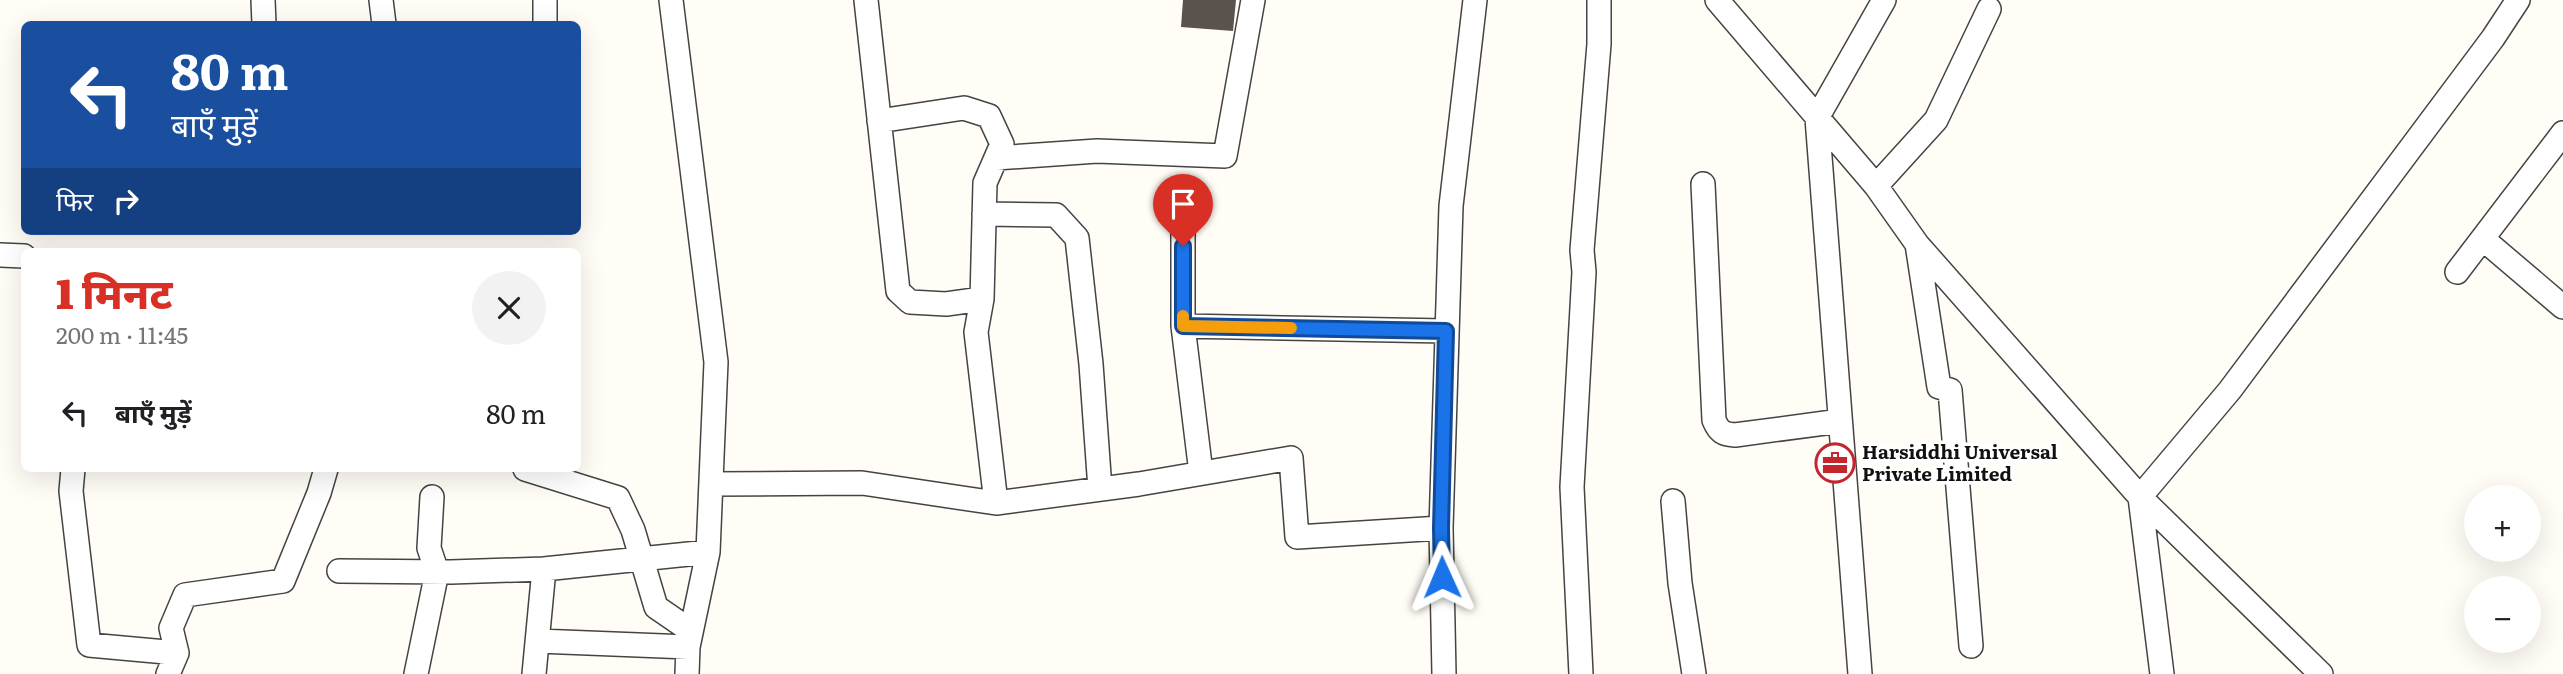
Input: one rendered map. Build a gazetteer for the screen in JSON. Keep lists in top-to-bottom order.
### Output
{
  "places": {
    "office": ["Harsiddhi Universal Private Limited"]
  },
  "page": {
    "turn": ["80 m", "बाएँ मुड़ें"],
    "then": "फिर",
    "heading": ["1 मिनट", "200 m · 11:45"],
    "list": [
      {
        "name": "बाएँ मुड़ें",
        "value": "80 m"
      }
    ],
    "map_buttons": ["+", "−"]
  }
}
